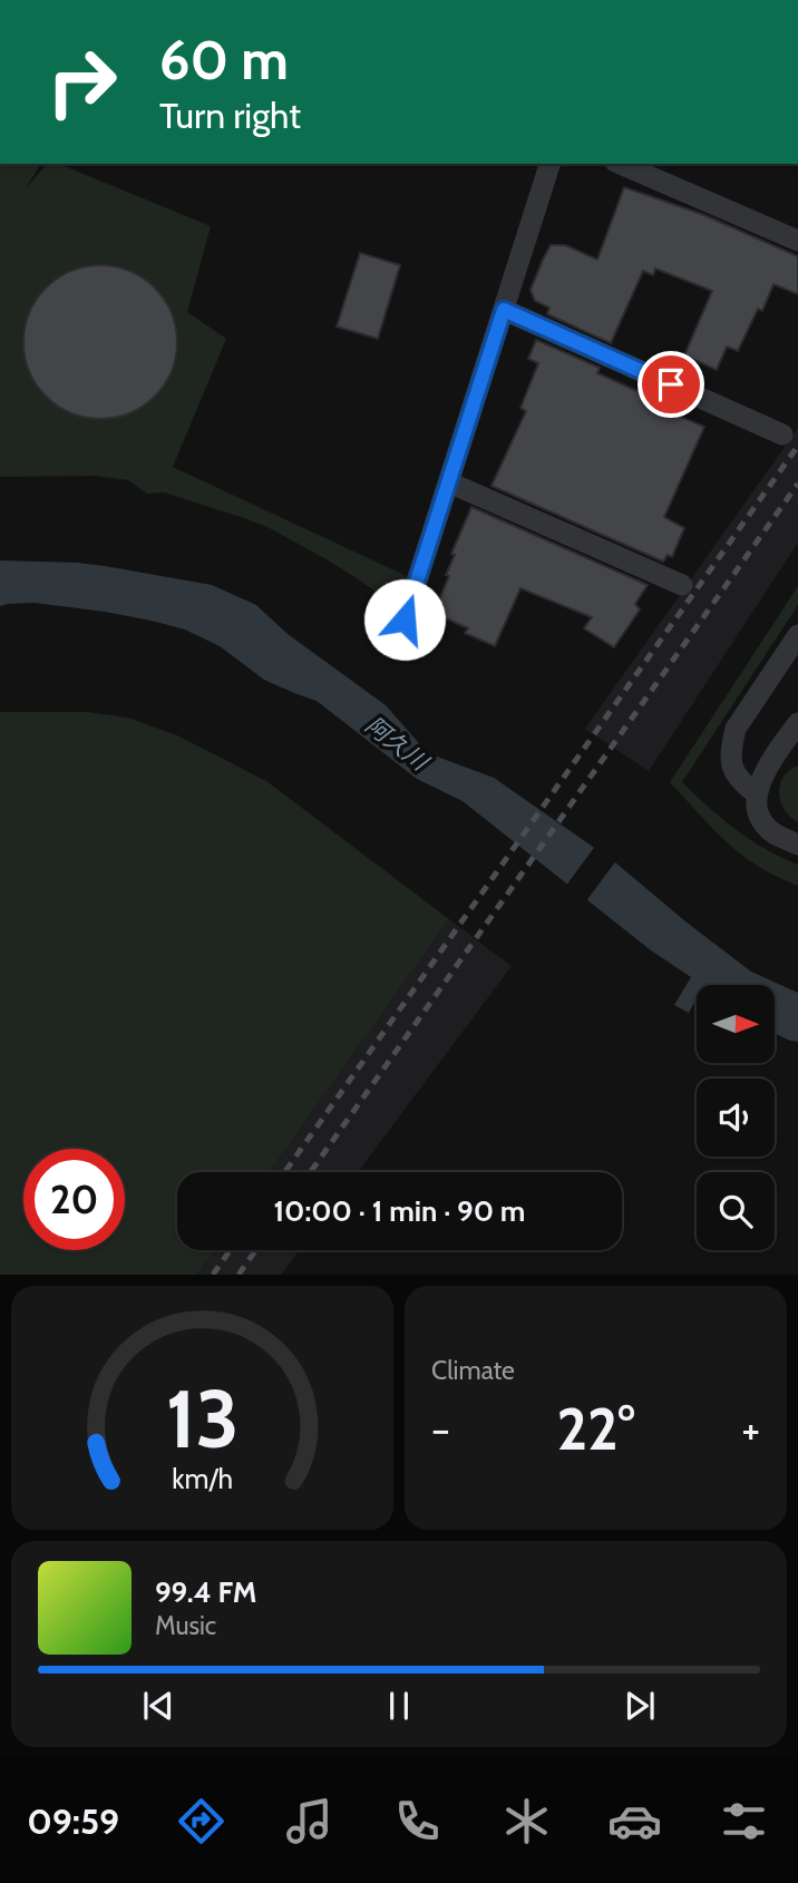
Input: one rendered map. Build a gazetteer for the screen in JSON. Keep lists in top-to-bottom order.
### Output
{
  "water": ["阿久川"],
  "north": "right",
  "page": {
    "turn": ["60 m", "Turn right"],
    "limit": "20",
    "trip": "10:00 · 1 min · 90 m",
    "tile": "Climate",
    "heat": ["−", "22°", "+"],
    "song": ["99.4 FM", "Music"],
    "tabs": "09:59",
    "gauge": ["13", "km/h"]
  }
}
